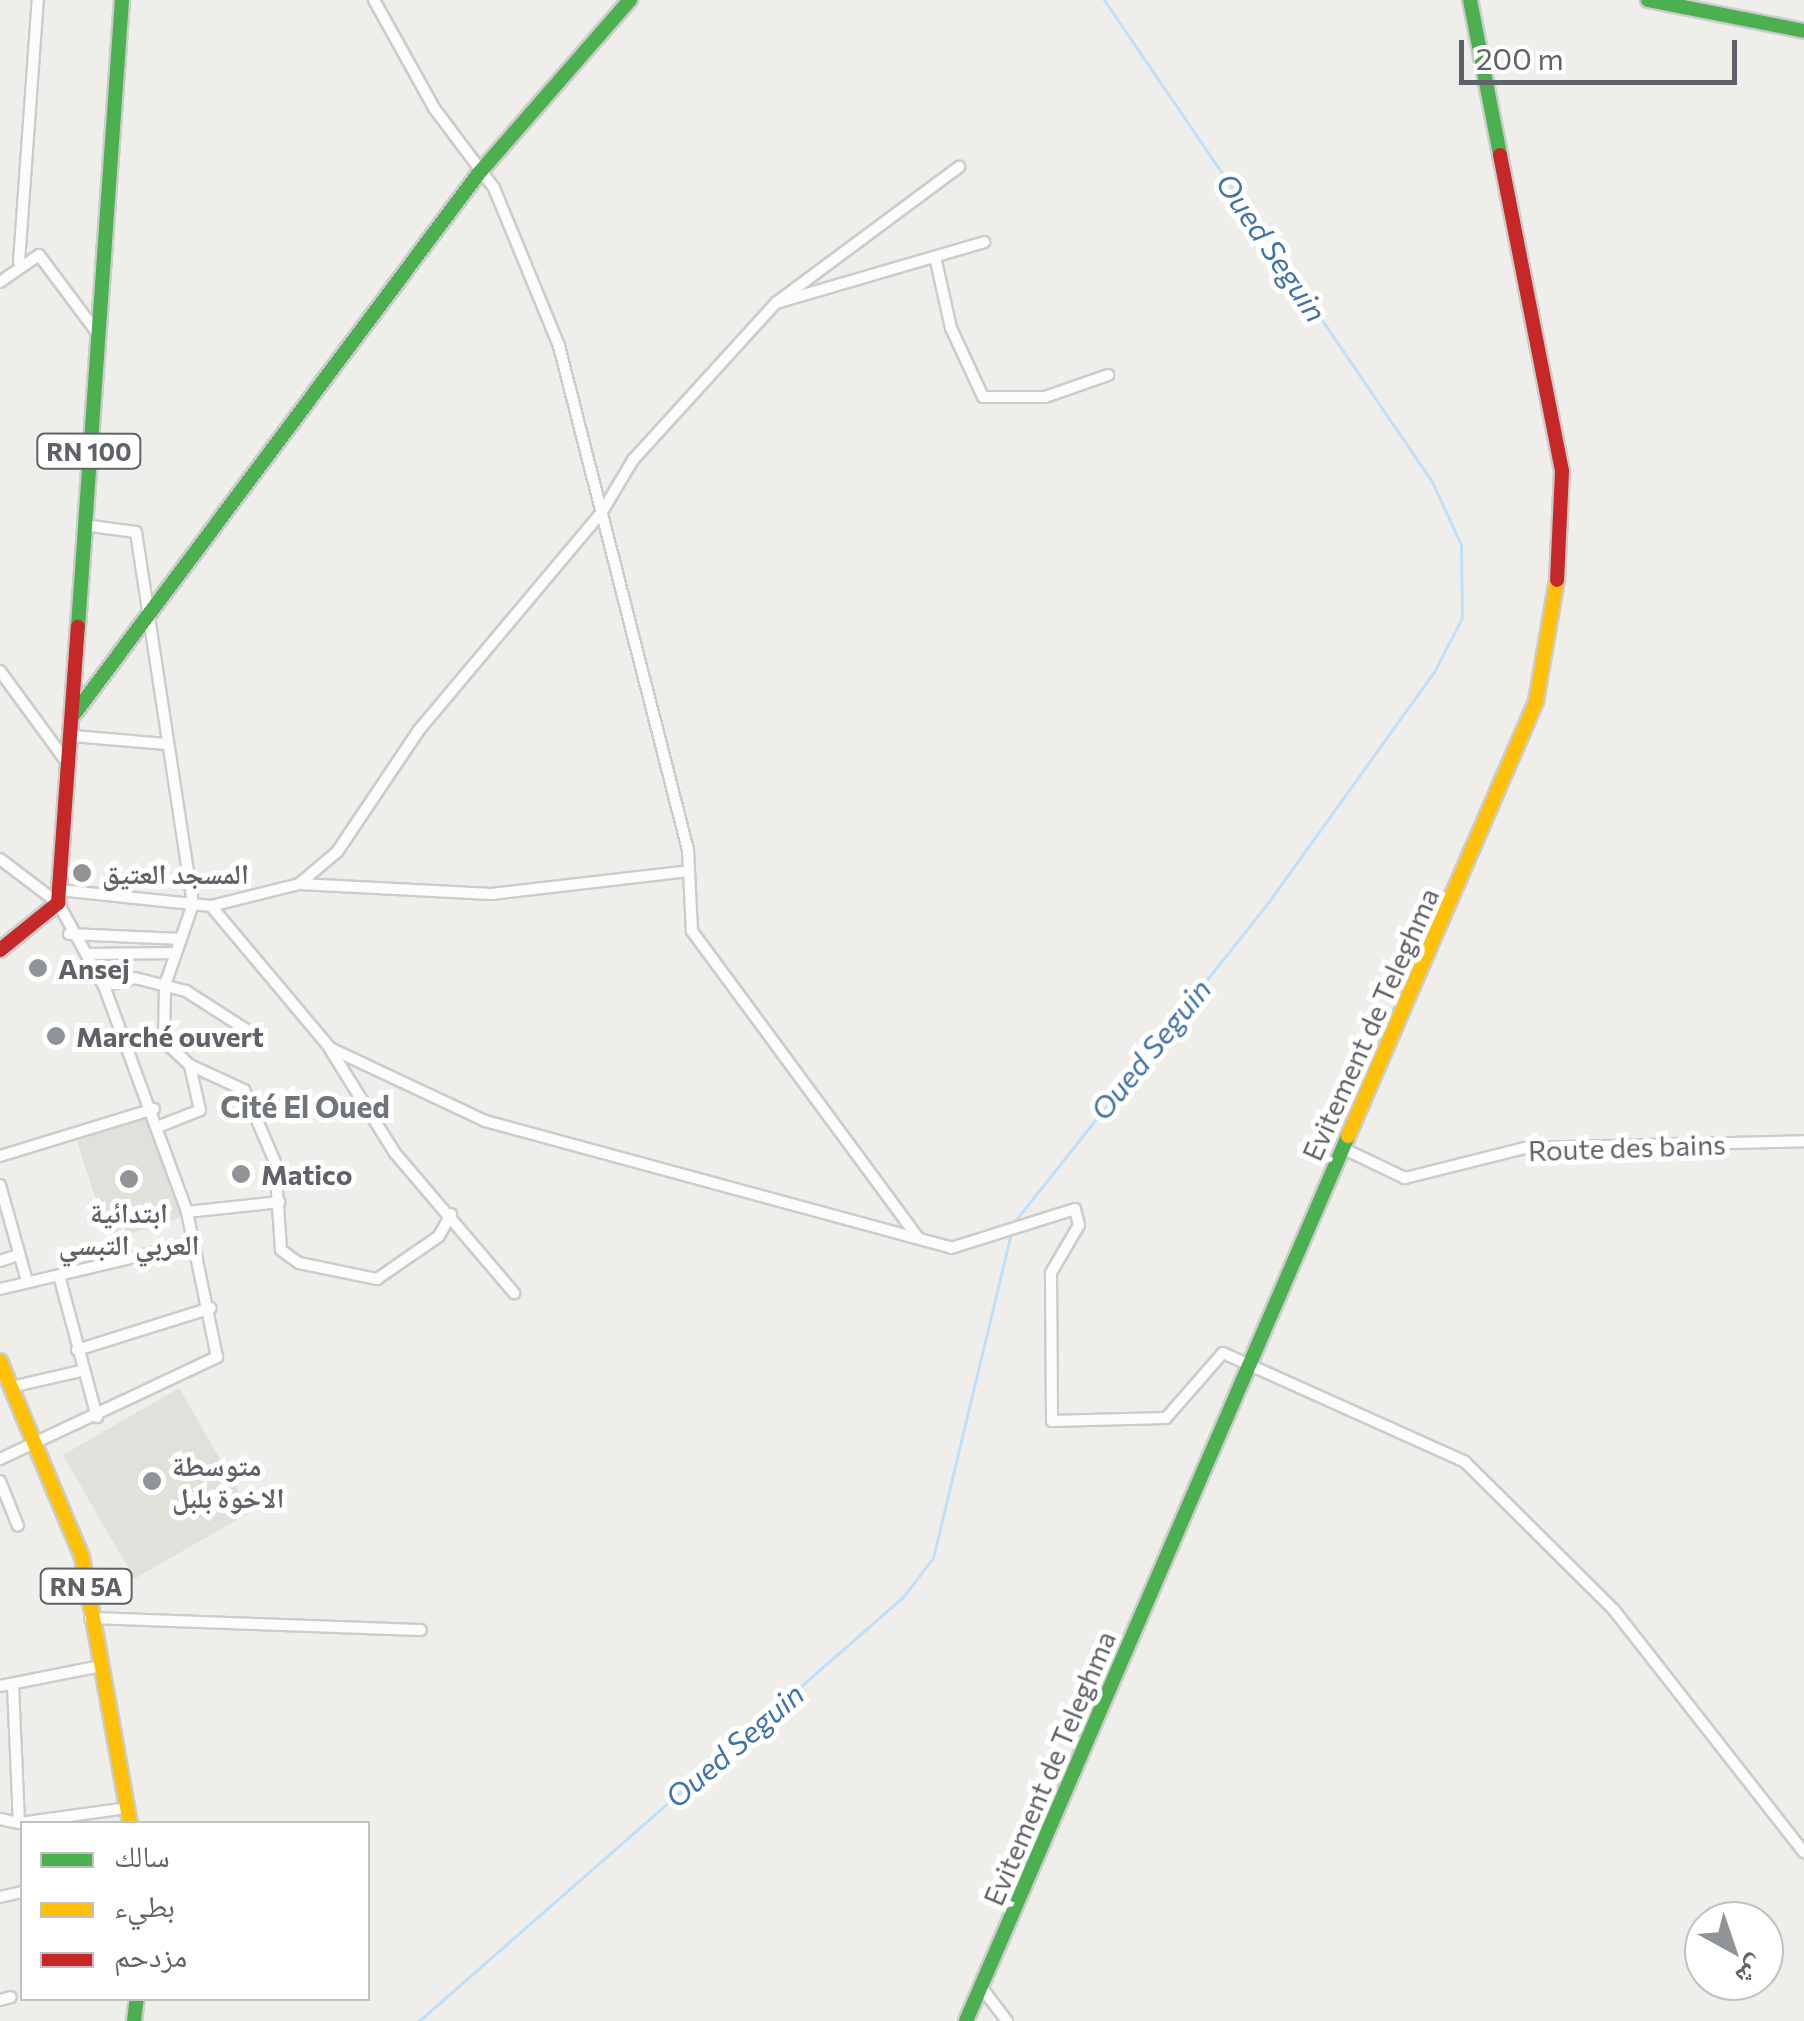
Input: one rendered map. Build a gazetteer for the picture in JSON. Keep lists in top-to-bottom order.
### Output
{
  "streets": {
    "main road": ["RN 100", "Evitement de Teleghma", "RN 5A"],
    "street": ["Route des bains"]
  },
  "crossings": [
    ["Evitement de Teleghma", "Route des bains"]
  ],
  "districts": ["Cité El Oued"],
  "water": ["Oued Seguin"],
  "places": [
    "المسجد العتيق",
    "Ansej",
    "Marché ouvert",
    "Matico",
    "ابتدائية العربي التبسي",
    "متوسطة الاخوة بلبل"
  ],
  "legend": ["سالك", "بطيء", "مزدحم"],
  "scale_bar": "200 m",
  "north": "bottom right"
}
